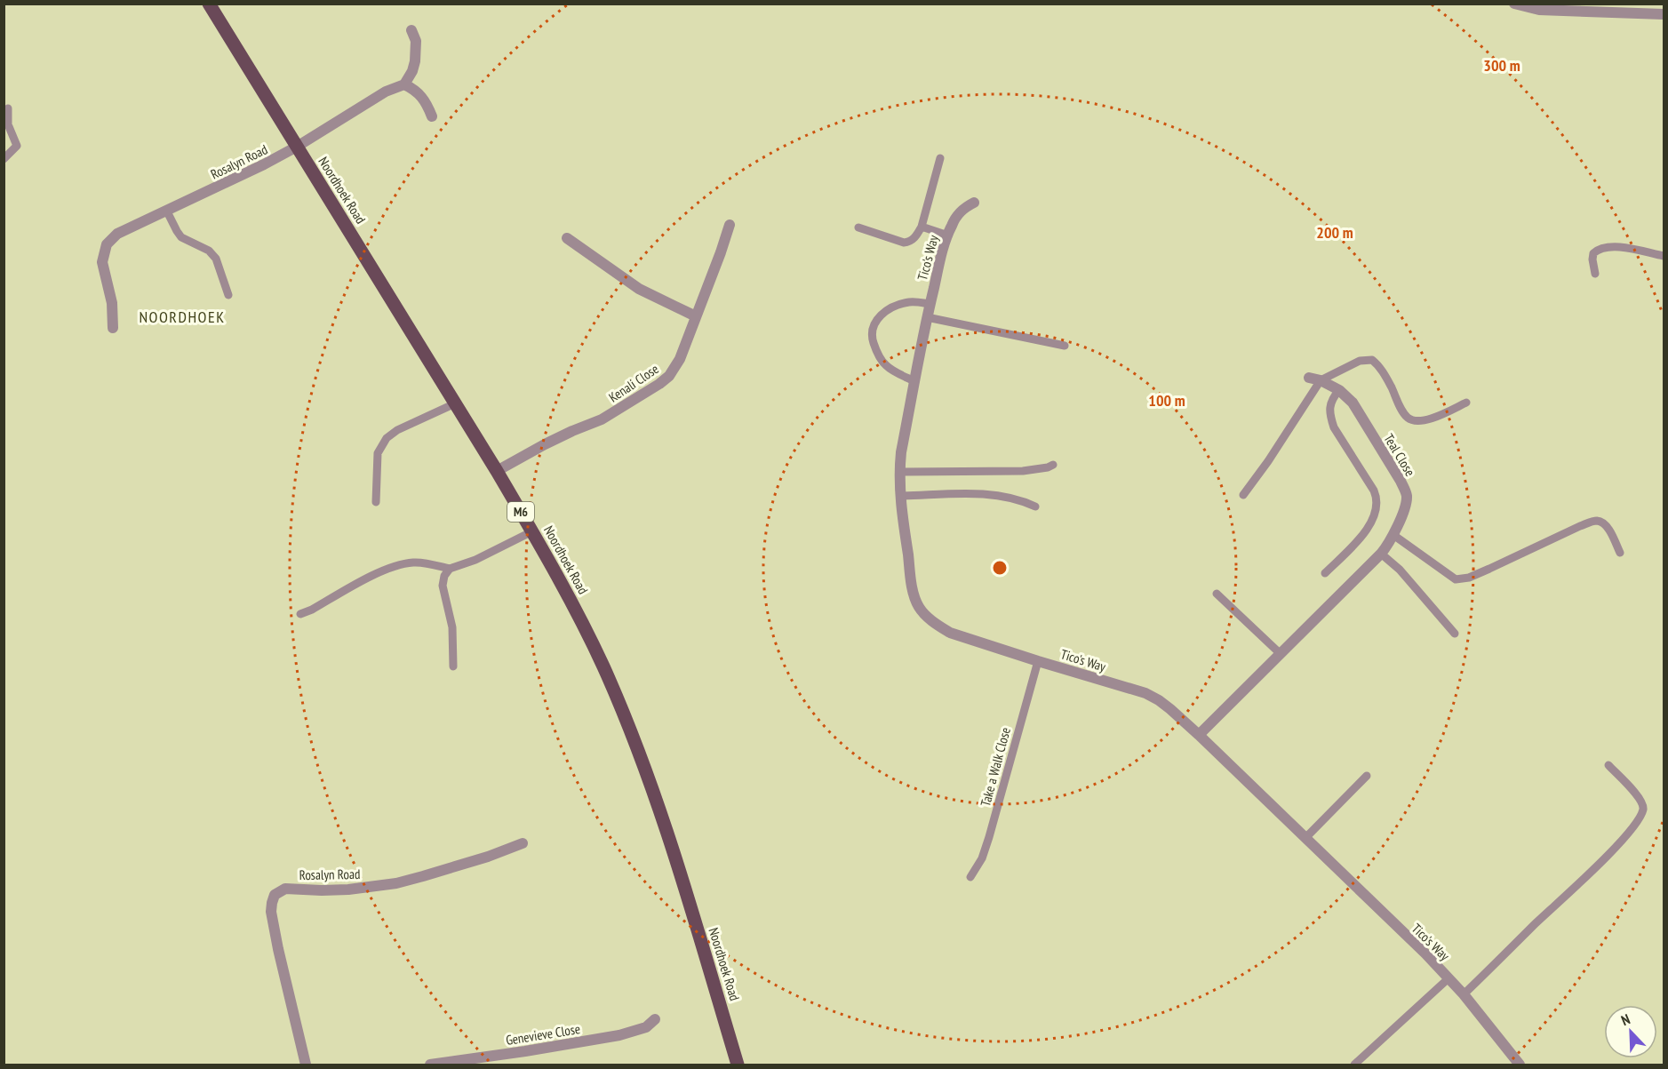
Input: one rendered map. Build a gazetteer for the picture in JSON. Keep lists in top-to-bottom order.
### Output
{
  "streets": {
    "main road": ["Noordhoek Road", "M6"],
    "street": [
      "Rosalyn Road",
      "Tico's Way",
      "Kenali Close",
      "Teal Close",
      "Genevieve Close"
    ],
    "lane": ["Take a Walk Close"]
  },
  "crossings": [
    ["Rosalyn Road", "Noordhoek Road"],
    ["Noordhoek Road", "Kenali Close"],
    ["Tico's Way", "Teal Close"],
    ["Tico's Way", "Take a Walk Close"]
  ],
  "districts": ["NOORDHOEK"],
  "north": "top left",
  "rings": ["300 m", "200 m", "100 m"]
}
